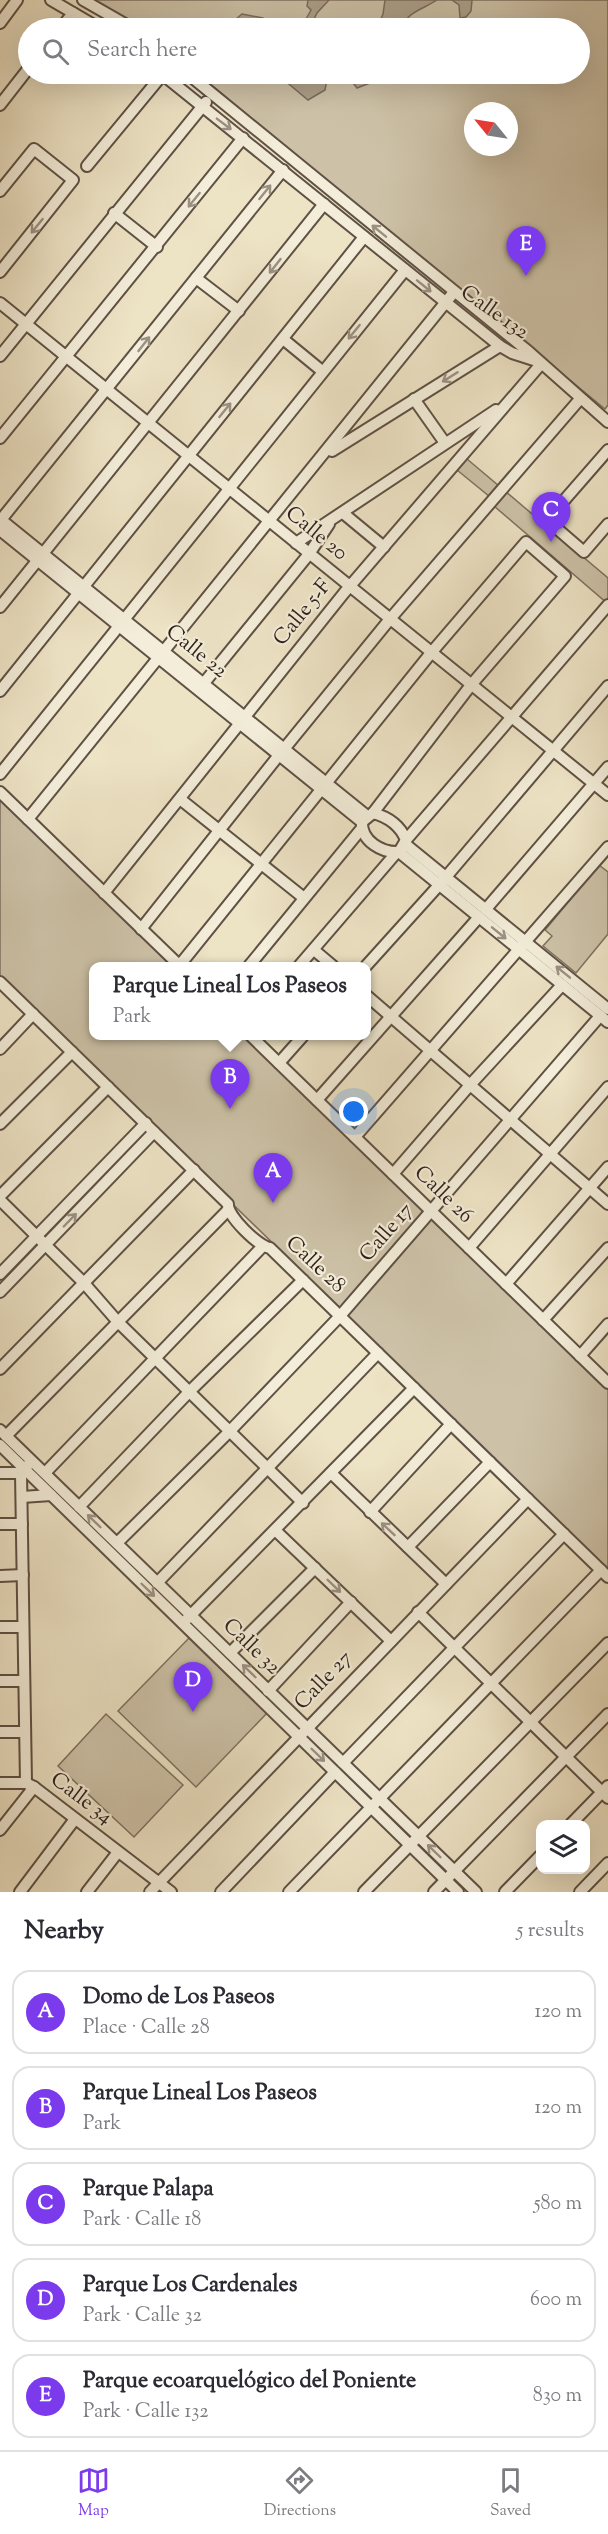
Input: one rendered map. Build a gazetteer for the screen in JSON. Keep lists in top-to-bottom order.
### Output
{
  "streets": {
    "street": [
      "Calle 132",
      "Calle 20",
      "Calle 5-F",
      "Calle 22",
      "Calle 26",
      "Calle 17",
      "Calle 28",
      "Calle 32",
      "Calle 27",
      "Calle 34"
    ]
  },
  "crossings": [
    ["Calle 132", "Calle 5-F"],
    ["Calle 20", "Calle 5-F"],
    ["Calle 5-F", "Calle 22"],
    ["Calle 26", "Calle 17"],
    ["Calle 17", "Calle 28"],
    ["Calle 17", "Calle 32"],
    ["Calle 28", "Calle 27"],
    ["Calle 32", "Calle 27"],
    ["Calle 32", "Calle 34"],
    ["Calle 27", "Calle 34"]
  ],
  "north": "top left",
  "page": {
    "search": "Search here",
    "pins": [
      "E",
      "C",
      "B",
      "A",
      "D"
    ],
    "popup": ["Parque Lineal Los Paseos", "Park"],
    "heading": ["Nearby", "5 results"],
    "list": [
      {
        "mark": "A",
        "name": "Domo de Los Paseos",
        "note": "Place · Calle 28",
        "value": "120 m"
      },
      {
        "mark": "B",
        "name": "Parque Lineal Los Paseos",
        "note": "Park",
        "value": "120 m"
      },
      {
        "mark": "C",
        "name": "Parque Palapa",
        "note": "Park · Calle 18",
        "value": "580 m"
      },
      {
        "mark": "D",
        "name": "Parque Los Cardenales",
        "note": "Park · Calle 32",
        "value": "600 m"
      },
      {
        "mark": "E",
        "name": "Parque ecoarquelógico del Poniente",
        "note": "Park · Calle 132",
        "value": "830 m"
      }
    ],
    "nav": ["Map", "Directions", "Saved"]
  }
}
